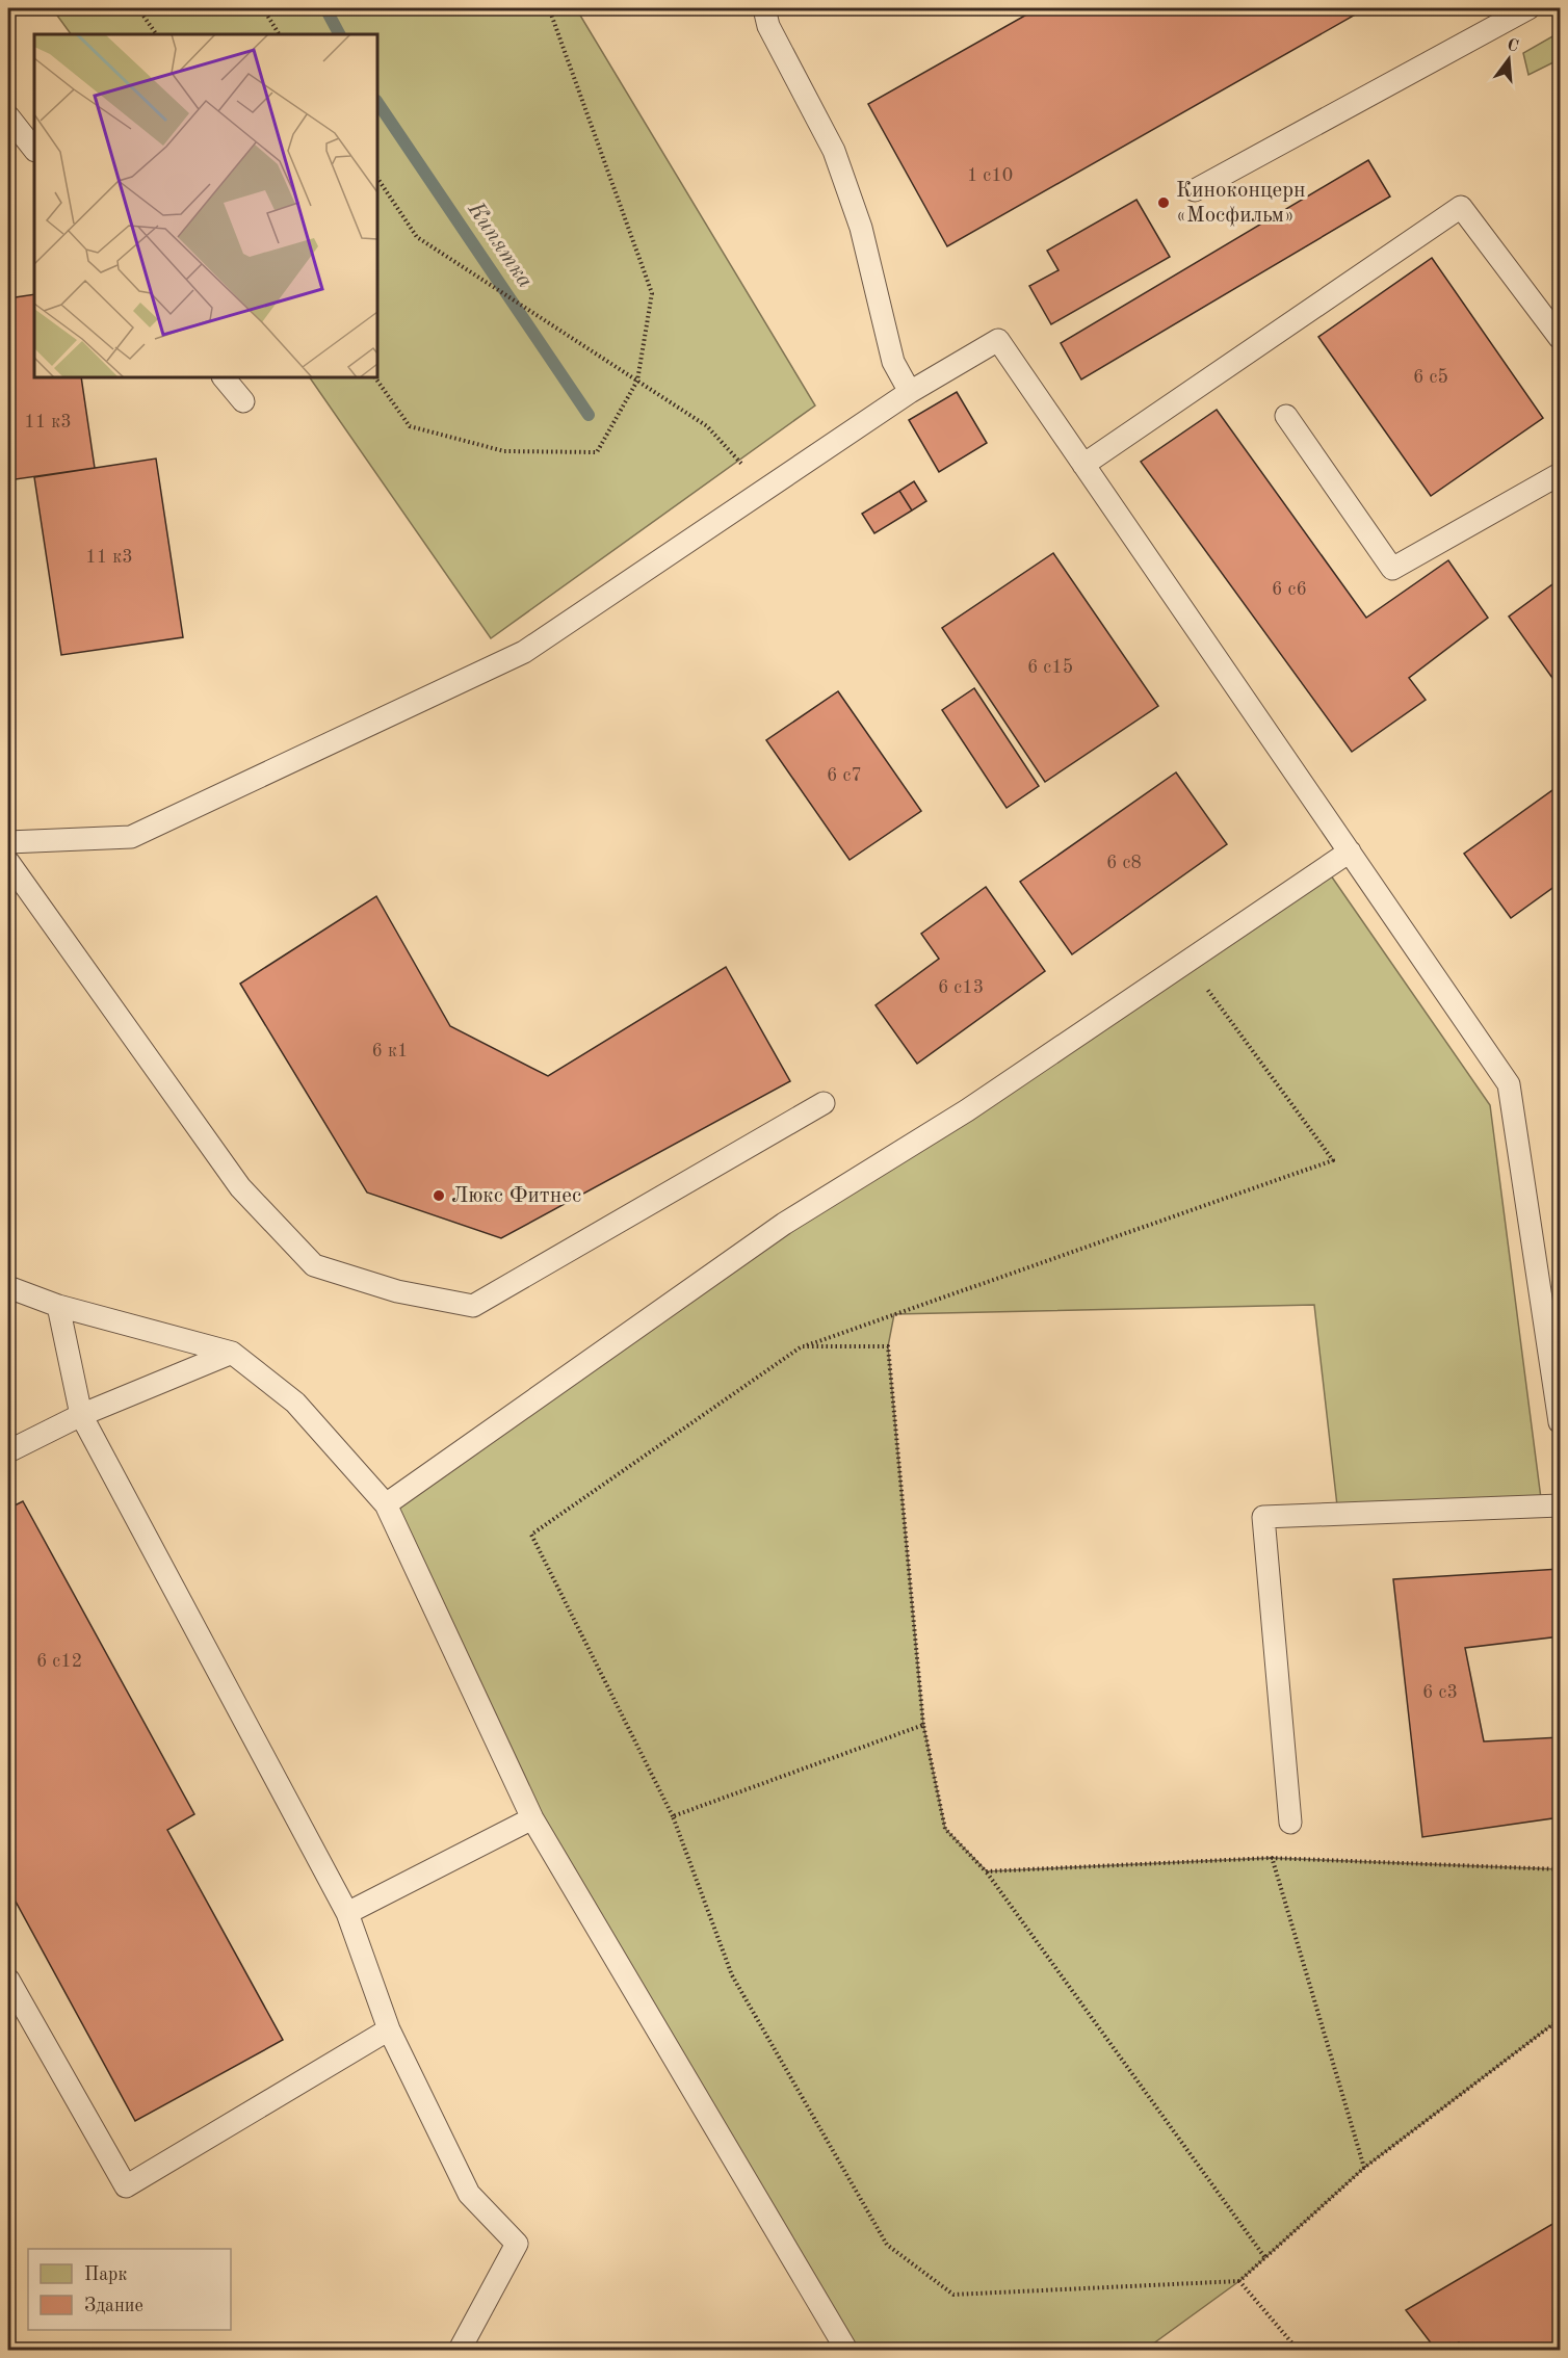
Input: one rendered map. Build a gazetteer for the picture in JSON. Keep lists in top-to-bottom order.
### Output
{
  "water": ["Кипятка"],
  "places": ["Киноконцерн «Мосфильм»", "Люкс Фитнес"],
  "house_numbers": [
    "1 с10",
    "6 с5",
    "11 к3",
    "11 к3",
    "6 с6",
    "6 с15",
    "6 с7",
    "6 с8",
    "6 с13",
    "6 к1",
    "6 с12",
    "6 с3"
  ],
  "legend": ["Парк", "Здание"],
  "north": "top"
}
